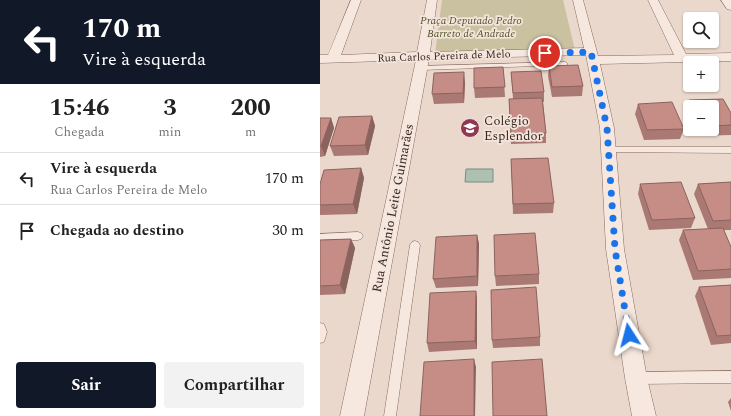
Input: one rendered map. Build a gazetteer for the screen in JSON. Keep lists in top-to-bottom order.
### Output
{
  "streets": {
    "street": ["Rua Carlos Pereira de Melo", "Rua Antônio Leite Guimarães"]
  },
  "crossings": [
    ["Rua Carlos Pereira de Melo", "Rua Antônio Leite Guimarães"]
  ],
  "parks": ["Praça Deputado Pedro Barreto de Andrade"],
  "places": {
    "school or university": ["Colégio Esplendor"]
  },
  "page": {
    "turn": ["170 m", "Vire à esquerda"],
    "map_buttons": ["+", "−"],
    "eta": [
      "15:46",
      "Chegada",
      "3",
      "min",
      "200",
      "m"
    ],
    "list": [
      {
        "name": "Vire à esquerda",
        "note": "Rua Carlos Pereira de Melo",
        "value": "170 m"
      },
      {
        "name": "Chegada ao destino",
        "value": "30 m"
      }
    ],
    "buttons": ["Sair", "Compartilhar"]
  }
}
